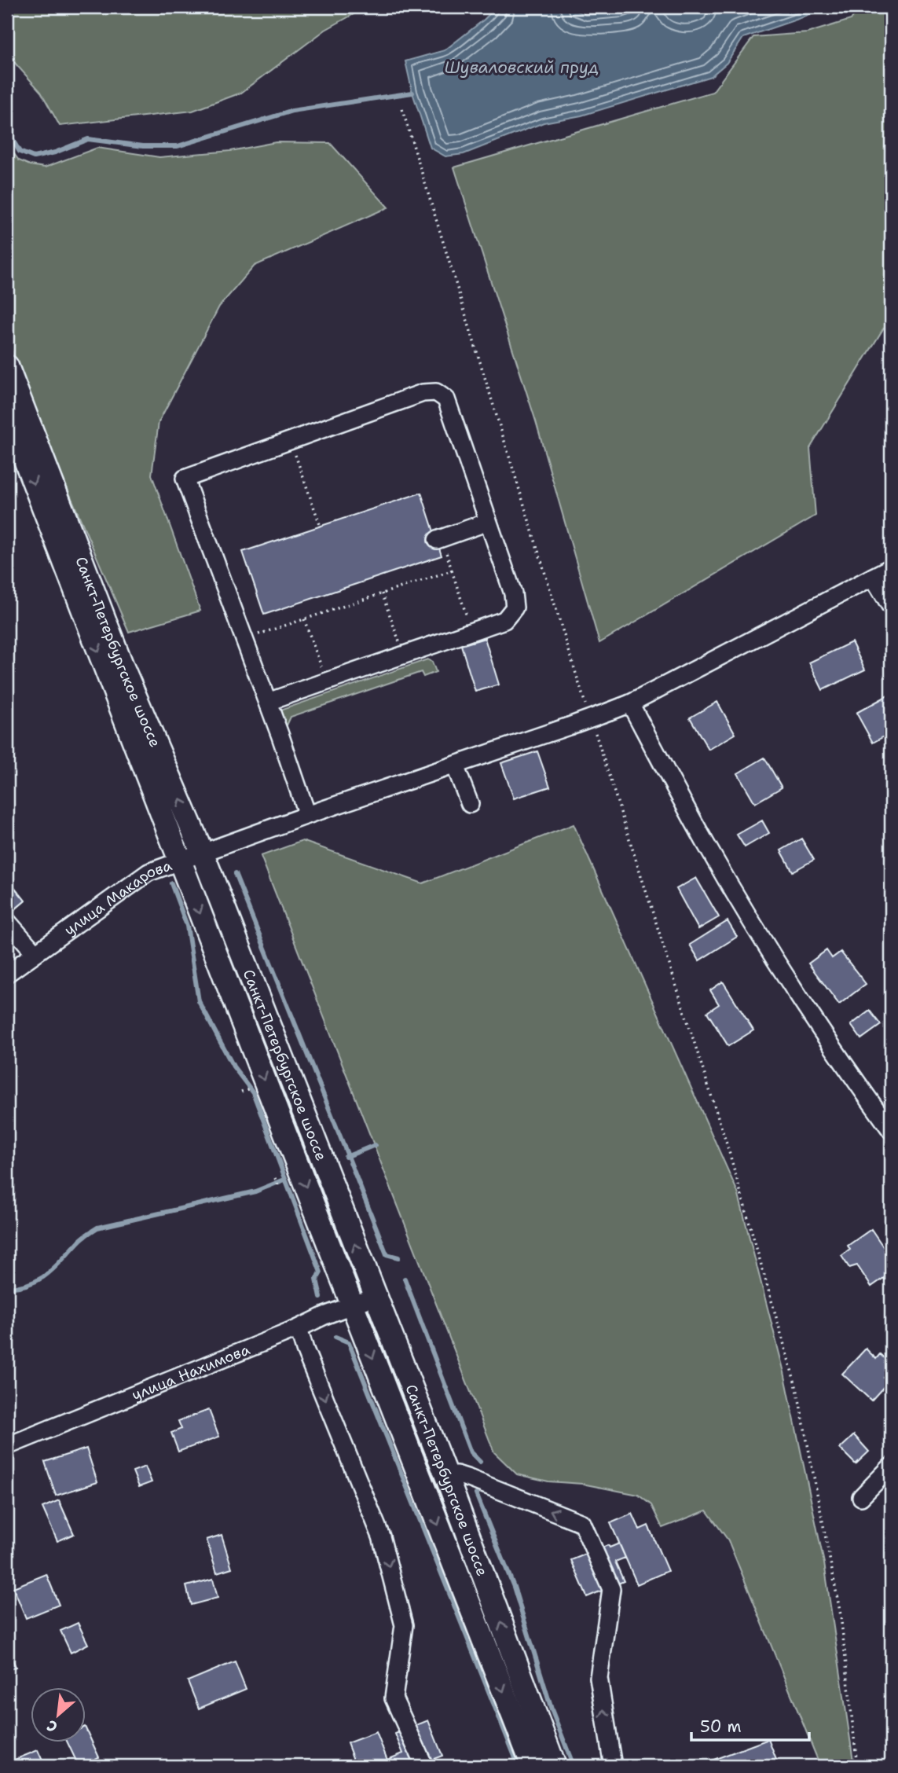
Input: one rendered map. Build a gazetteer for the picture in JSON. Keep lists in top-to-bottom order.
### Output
{
  "streets": {
    "main road": ["Санкт-Петербургское шоссе"],
    "street": ["улица Макарова", "улица Нахимова"]
  },
  "crossings": [
    ["Санкт-Петербургское шоссе", "улица Макарова"],
    ["Санкт-Петербургское шоссе", "улица Нахимова"]
  ],
  "water": ["Шуваловский пруд"],
  "scale_bar": "50 m",
  "north": "bottom left"
}
